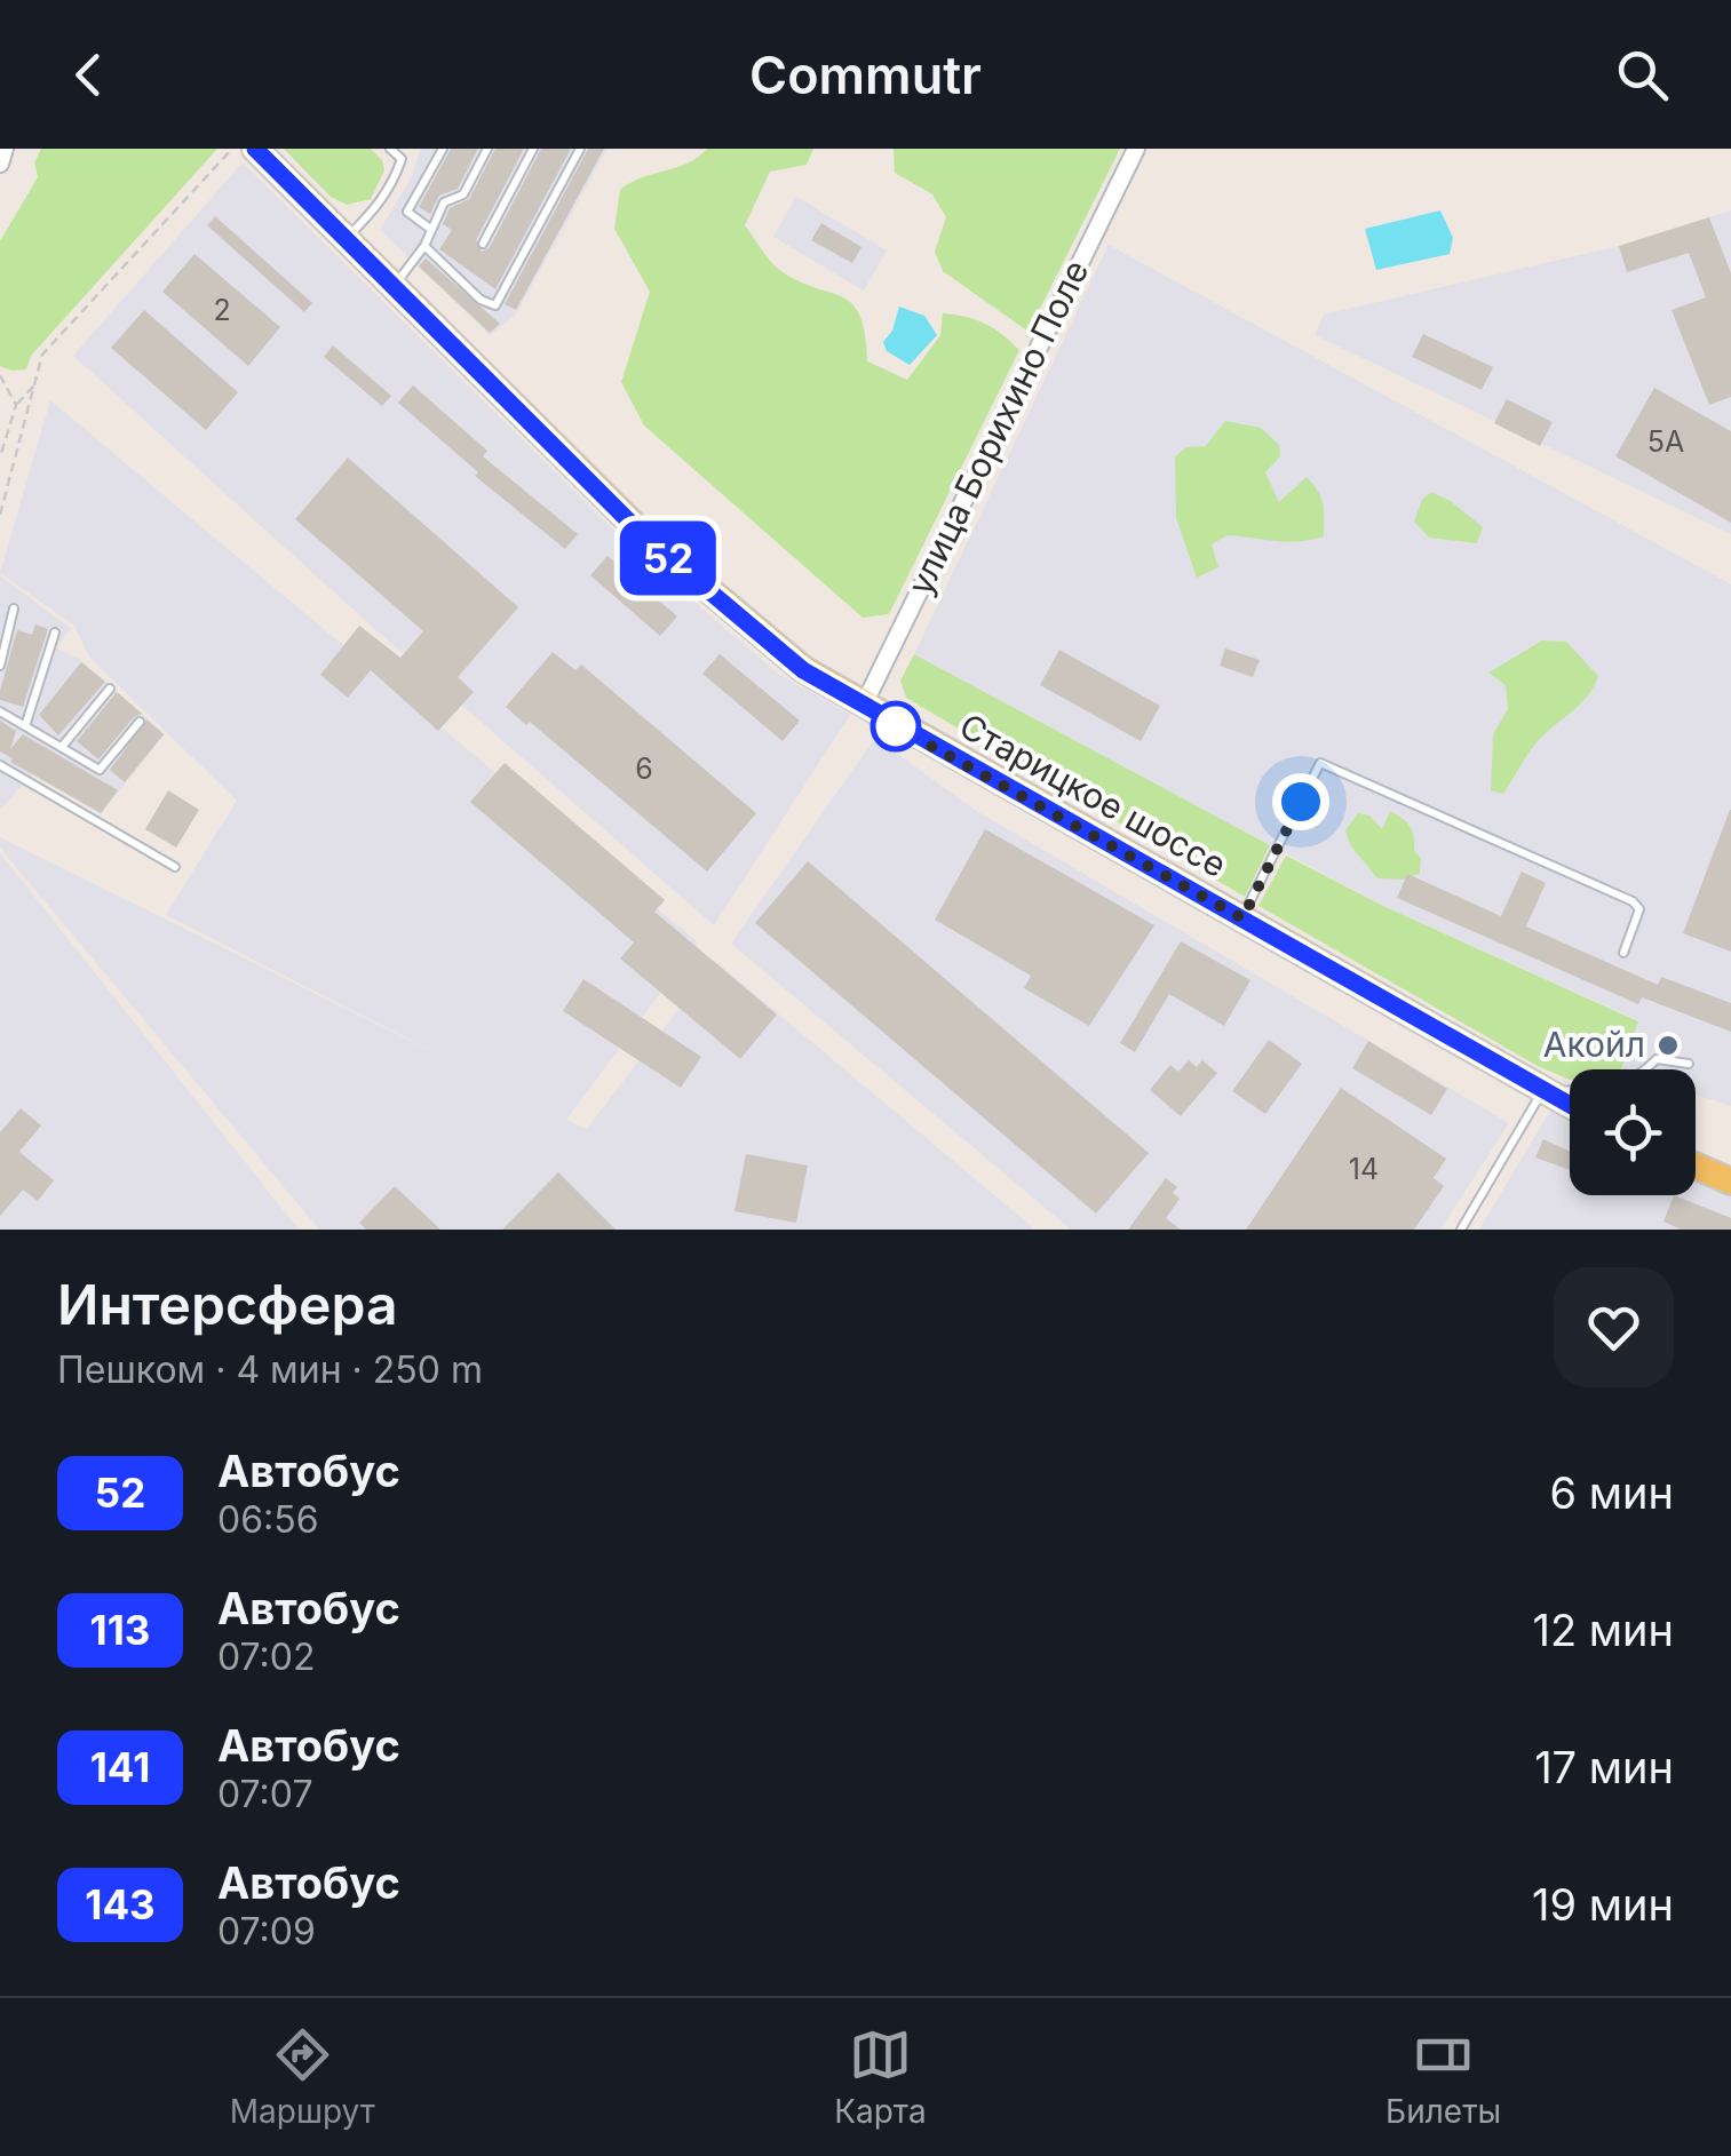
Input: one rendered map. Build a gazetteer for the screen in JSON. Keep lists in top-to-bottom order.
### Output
{
  "streets": {
    "main road": ["Старицкое шоссе"],
    "street": ["улица Борихино Поле"]
  },
  "crossings": [
    ["улица Борихино Поле", "Старицкое шоссе"]
  ],
  "places": ["Акойл"],
  "lines": ["bus line 52"],
  "house_numbers": [
    "2",
    "5А",
    "6",
    "14"
  ],
  "page": {
    "header": "Commutr",
    "on_map": "52",
    "heading": ["Интерсфера", "Пешком · 4 мин · 250 m"],
    "list": [
      {
        "mark": "52",
        "name": "Автобус",
        "note": "06:56",
        "value": "6 мин"
      },
      {
        "mark": "113",
        "name": "Автобус",
        "note": "07:02",
        "value": "12 мин"
      },
      {
        "mark": "141",
        "name": "Автобус",
        "note": "07:07",
        "value": "17 мин"
      },
      {
        "mark": "143",
        "name": "Автобус",
        "note": "07:09",
        "value": "19 мин"
      }
    ],
    "tabs": ["Маршрут", "Карта", "Билеты"]
  }
}
